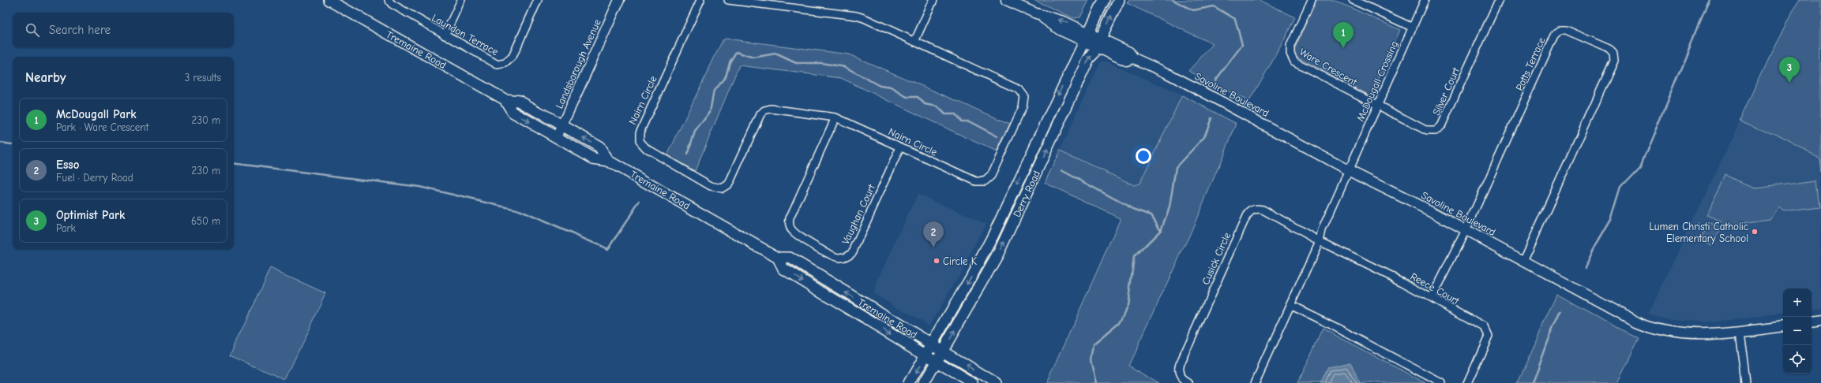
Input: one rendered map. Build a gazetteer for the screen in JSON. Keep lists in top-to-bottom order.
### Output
{
  "streets": {
    "main road": ["Tremaine Road", "Derry Road"],
    "street": [
      "Laundon Terrace",
      "Landsborough Avenue",
      "Potts Terrace",
      "Ware Crescent",
      "McDougall Crossing",
      "Silver Court",
      "Savoline Boulevard",
      "Nairn Circle",
      "Vaughan Court",
      "Cusick Circle",
      "Reece Court"
    ]
  },
  "crossings": [
    ["Tremaine Road", "Landsborough Avenue"],
    ["Tremaine Road", "Derry Road"],
    ["Potts Terrace", "Savoline Boulevard"],
    ["Potts Terrace", "Reece Court"],
    ["Ware Crescent", "McDougall Crossing"],
    ["Ware Crescent", "Silver Court"],
    ["McDougall Crossing", "Silver Court"],
    ["McDougall Crossing", "Savoline Boulevard"],
    ["Savoline Boulevard", "Derry Road"],
    ["Nairn Circle", "Vaughan Court"],
    ["Cusick Circle", "Reece Court"]
  ],
  "places": ["Lumen Christi Catholic Elementary School", "Circle K"],
  "page": {
    "search": "Search here",
    "pins": ["1", "3", "2"],
    "heading": ["Nearby", "3 results"],
    "list": [
      {
        "mark": "1",
        "name": "McDougall Park",
        "note": "Park · Ware Crescent",
        "value": "230 m"
      },
      {
        "mark": "2",
        "name": "Esso",
        "note": "Fuel · Derry Road",
        "value": "230 m"
      },
      {
        "mark": "3",
        "name": "Optimist Park",
        "note": "Park",
        "value": "650 m"
      }
    ],
    "map_buttons": ["+", "−"]
  }
}
